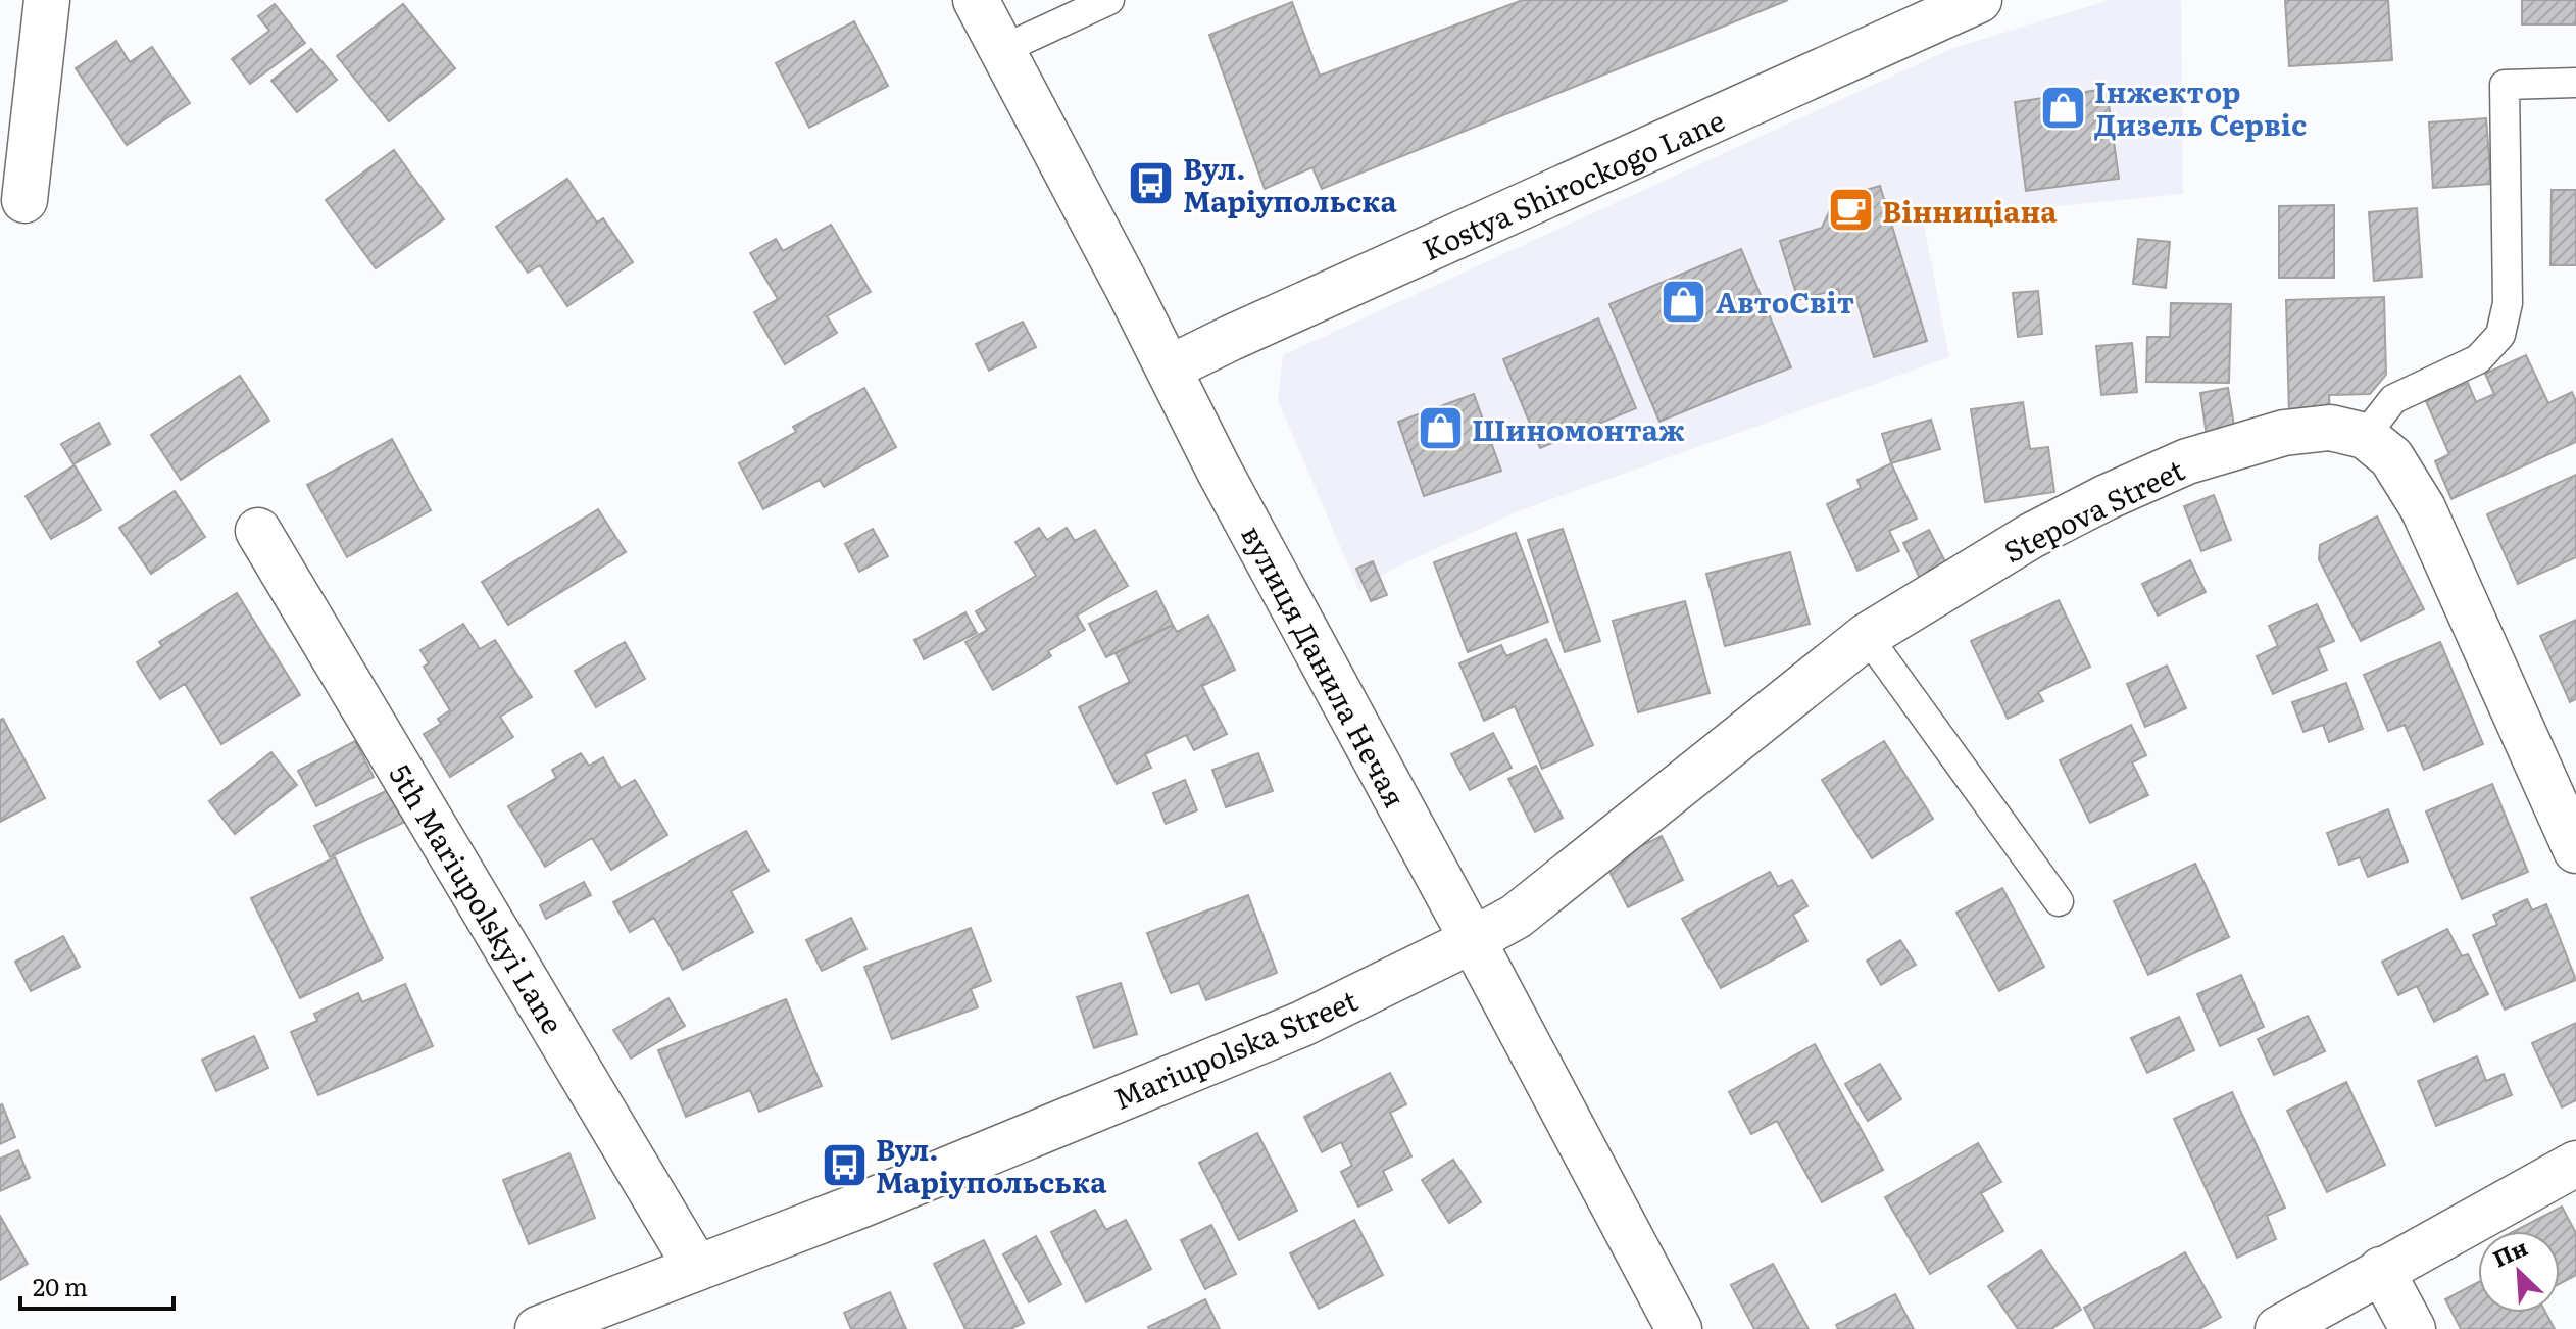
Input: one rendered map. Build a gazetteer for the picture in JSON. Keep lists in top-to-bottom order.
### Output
{
  "streets": {
    "street": [
      "Kostya Shirockogo Lane",
      "Stepova Street",
      "вулиця Данила Нечая",
      "5th Mariupolskyi Lane",
      "Mariupolska Street"
    ]
  },
  "crossings": [
    ["Kostya Shirockogo Lane", "вулиця Данила Нечая"],
    ["Stepova Street", "вулиця Данила Нечая"],
    ["Stepova Street", "Mariupolska Street"],
    ["вулиця Данила Нечая", "Mariupolska Street"],
    ["5th Mariupolskyi Lane", "Mariupolska Street"]
  ],
  "places": {
    "shop": ["Інжектор Дизель Сервіс", "АвтоСвіт", "Шиномонтаж"],
    "bus stop": ["Вул. Маріупольска", "Вул. Маріупольська"],
    "cafe": ["Вінниціана"]
  },
  "scale_bar": "20 m",
  "north": "top left"
}
